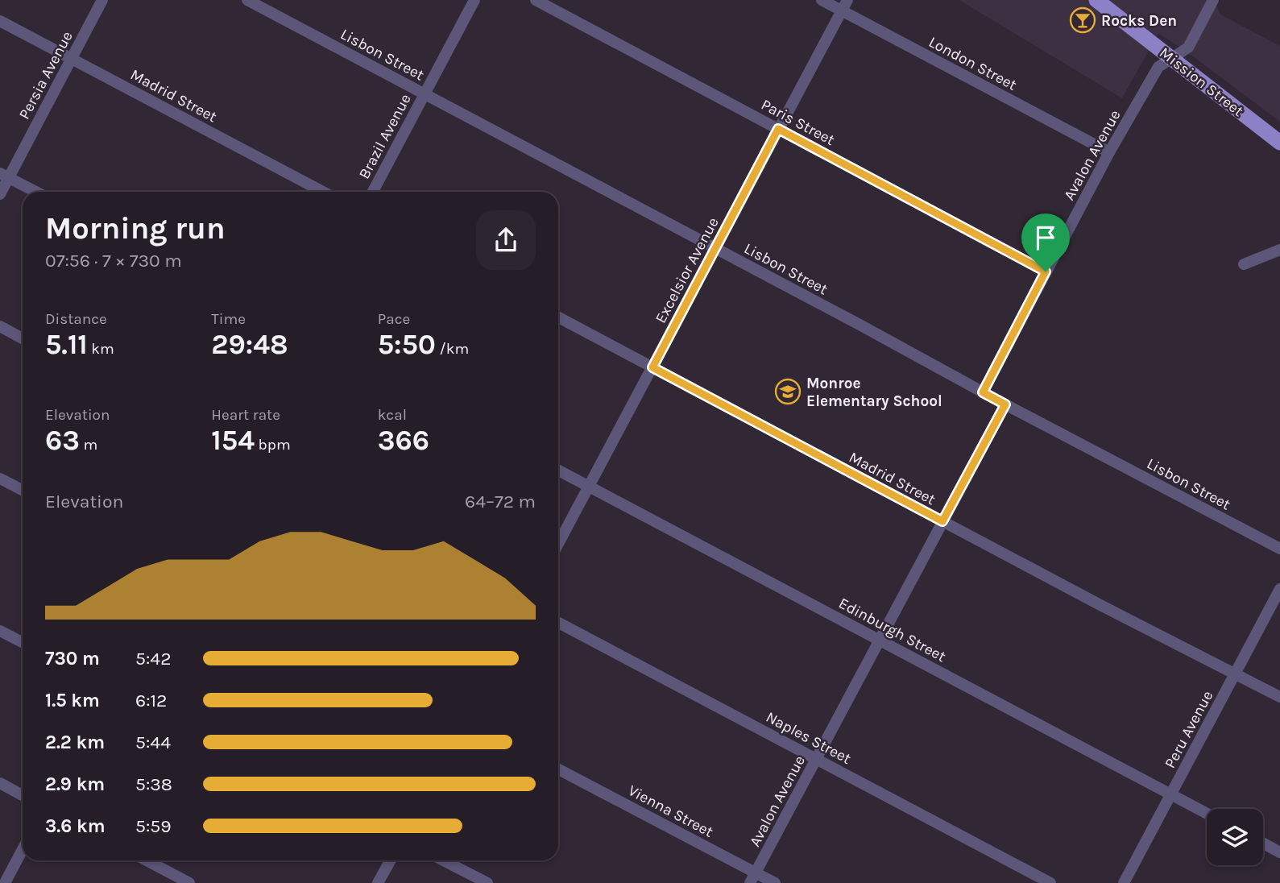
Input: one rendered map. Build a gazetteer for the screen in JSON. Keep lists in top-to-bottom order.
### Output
{
  "streets": {
    "main road": ["Mission Street"],
    "street": [
      "Lisbon Street",
      "London Street",
      "Persia Avenue",
      "Madrid Street",
      "Paris Street",
      "Brazil Avenue",
      "Avalon Avenue",
      "Excelsior Avenue",
      "Edinburgh Street",
      "Peru Avenue",
      "Naples Street",
      "Vienna Street"
    ]
  },
  "crossings": [
    ["Lisbon Street", "Brazil Avenue"],
    ["Lisbon Street", "Avalon Avenue"],
    ["Lisbon Street", "Excelsior Avenue"],
    ["London Street", "Avalon Avenue"],
    ["London Street", "Excelsior Avenue"],
    ["Persia Avenue", "Madrid Street"],
    ["Mission Street", "Avalon Avenue"],
    ["Madrid Street", "Avalon Avenue"],
    ["Madrid Street", "Excelsior Avenue"],
    ["Madrid Street", "Peru Avenue"],
    ["Paris Street", "Avalon Avenue"],
    ["Paris Street", "Excelsior Avenue"],
    ["Avalon Avenue", "Edinburgh Street"],
    ["Avalon Avenue", "Naples Street"],
    ["Avalon Avenue", "Vienna Street"],
    ["Excelsior Avenue", "Edinburgh Street"],
    ["Edinburgh Street", "Peru Avenue"]
  ],
  "places": {
    "bar": ["Rocks Den"],
    "school or university": ["Monroe Elementary School"]
  },
  "page": {
    "heading": ["Morning run", "07:56 · 7 × 730 m"],
    "stats": [
      ["Distance", "5.11 km"],
      ["Time", "29:48"],
      ["Pace", "5:50 /km"],
      ["Elevation", "63 m"],
      ["Heart rate", "154 bpm"],
      ["kcal", "366"]
    ],
    "chart": ["Elevation", "64–72 m"],
    "list": [
      {
        "name": "730 m",
        "note": "5:42"
      },
      {
        "name": "1.5 km",
        "note": "6:12"
      },
      {
        "name": "2.2 km",
        "note": "5:44"
      },
      {
        "name": "2.9 km",
        "note": "5:38"
      },
      {
        "name": "3.6 km",
        "note": "5:59"
      }
    ]
  }
}
